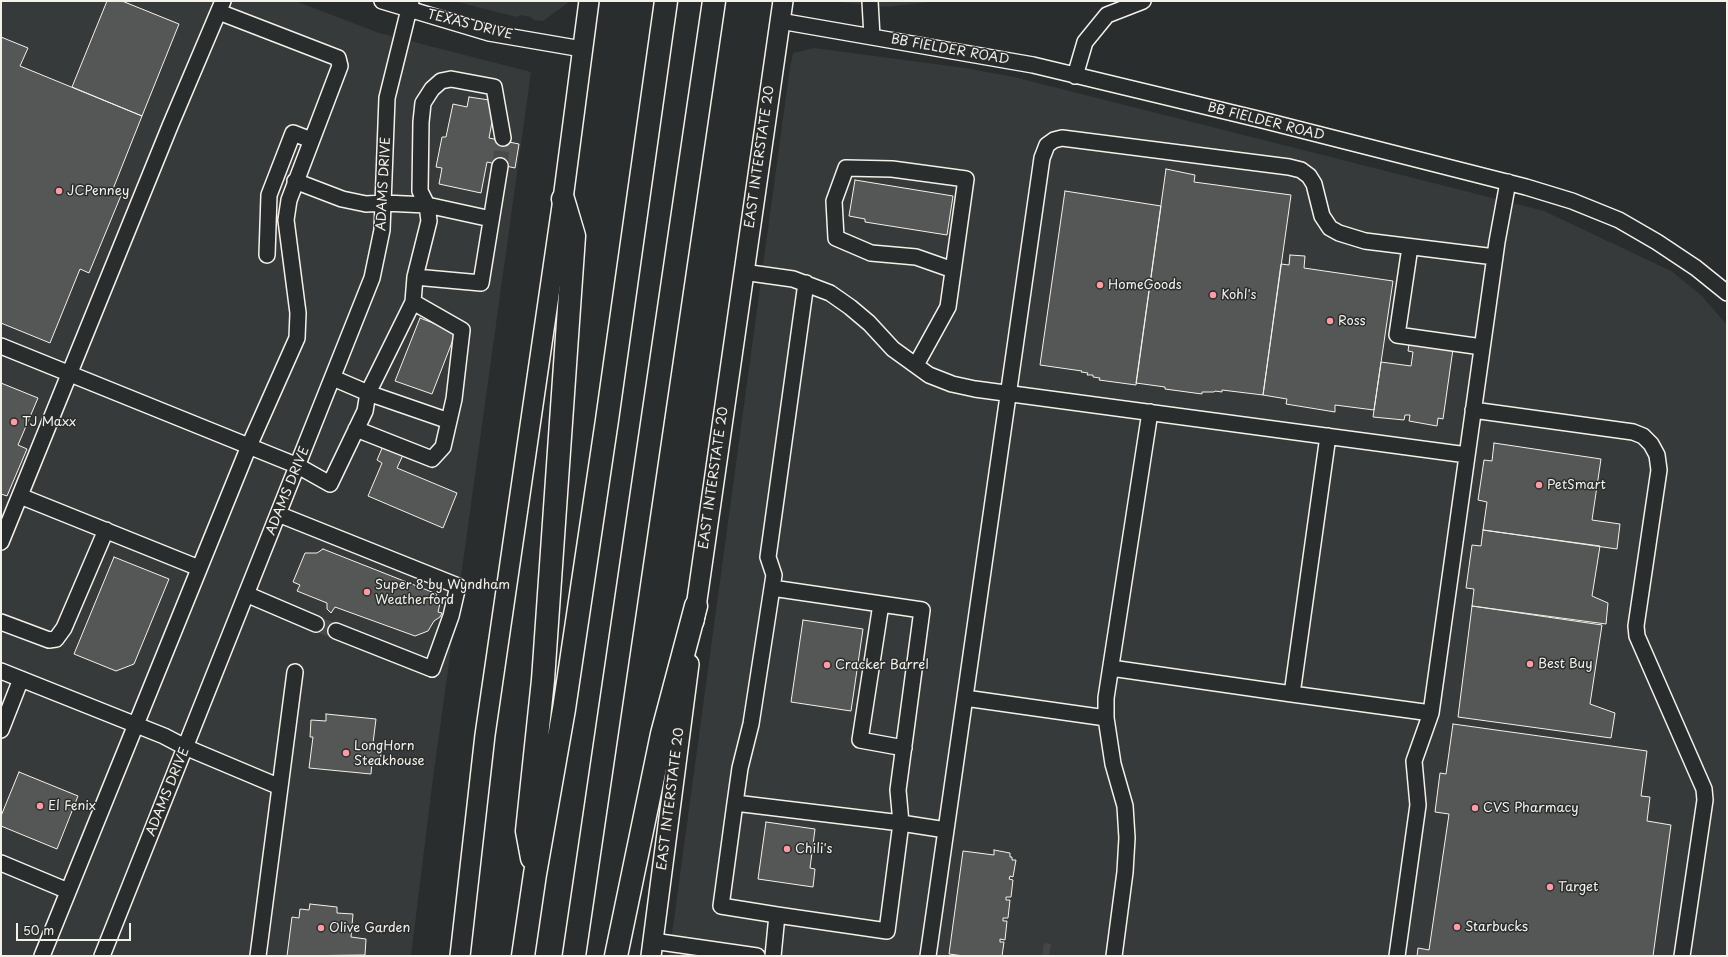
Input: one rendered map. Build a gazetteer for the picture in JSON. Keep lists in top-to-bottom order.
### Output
{
  "streets": {
    "main road": ["EAST INTERSTATE 20"],
    "street": ["TEXAS DRIVE", "BB FIELDER ROAD", "ADAMS DRIVE"]
  },
  "crossings": [
    ["TEXAS DRIVE", "ADAMS DRIVE"],
    ["BB FIELDER ROAD", "EAST INTERSTATE 20"]
  ],
  "places": [
    "JCPenney",
    "HomeGoods",
    "Kohl's",
    "Ross",
    "TJ Maxx",
    "PetSmart",
    "Super 8 by Wyndham Weatherford",
    "Best Buy",
    "Cracker Barrel",
    "LongHorn Steakhouse",
    "El Fenix",
    "CVS Pharmacy",
    "Chili's",
    "Target",
    "Starbucks",
    "Olive Garden"
  ],
  "scale_bar": "50 m"
}
